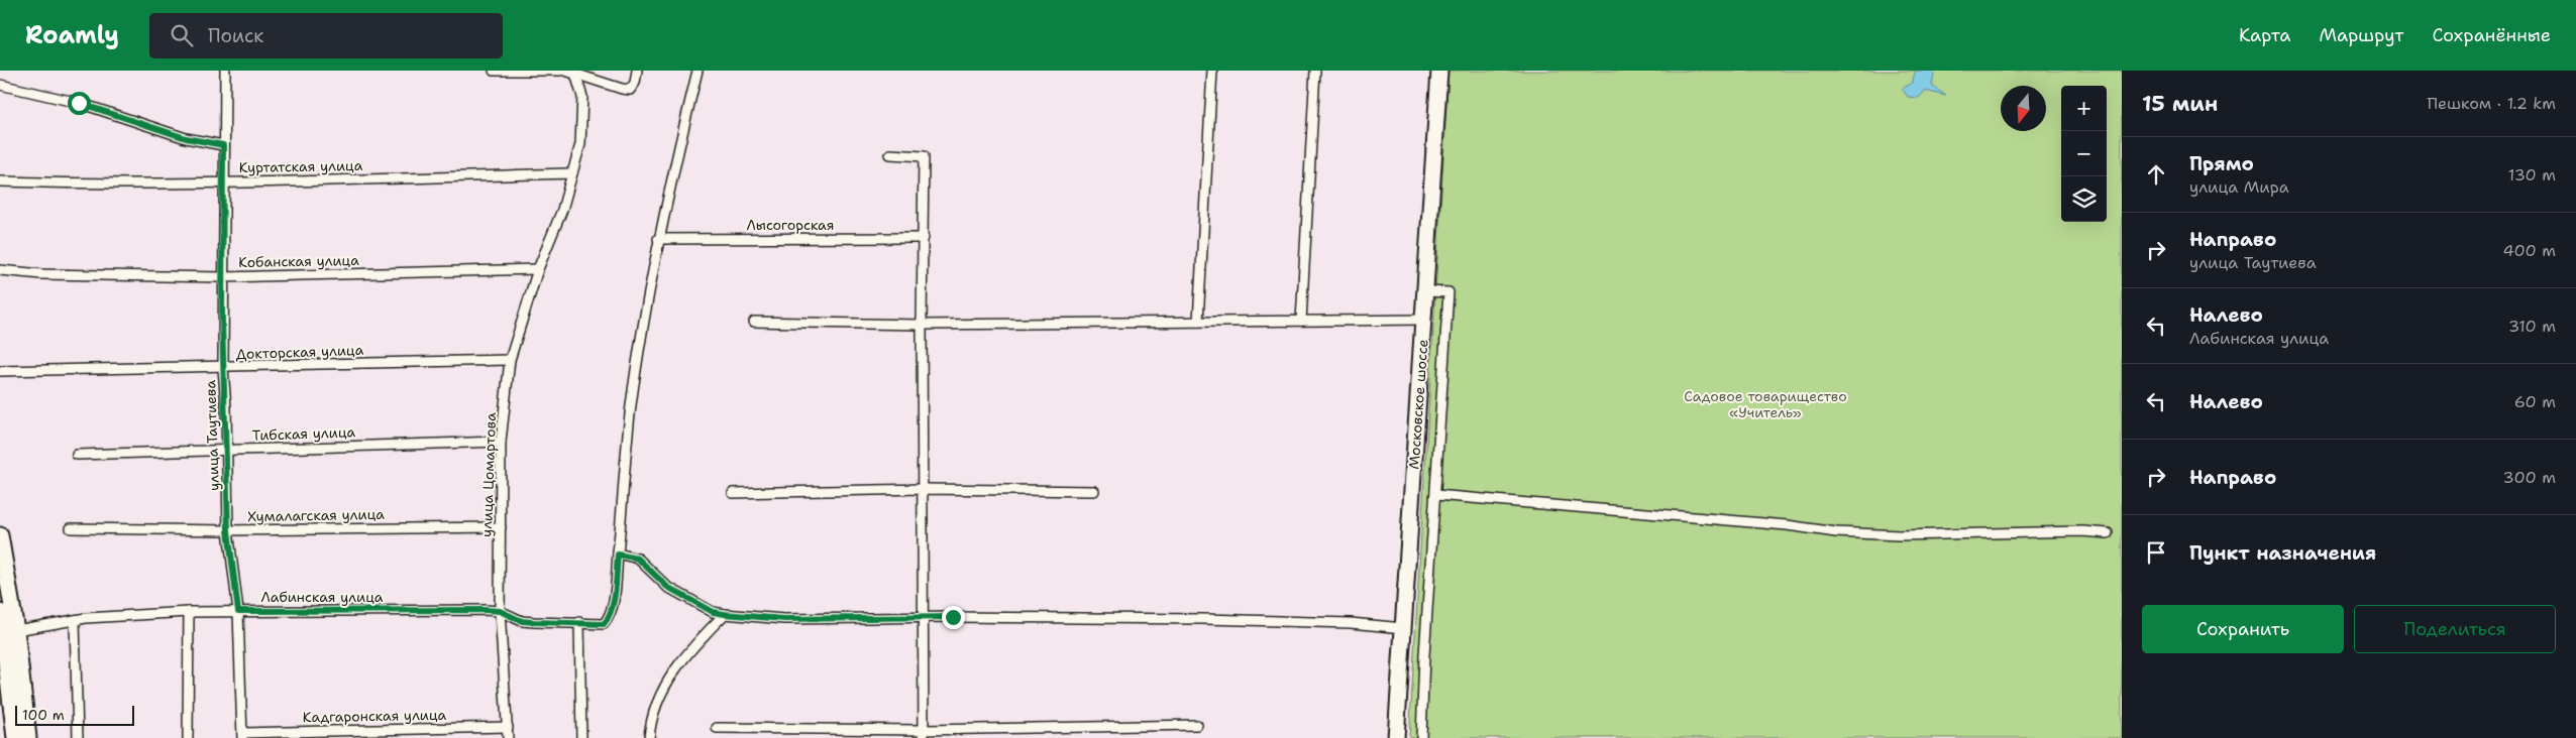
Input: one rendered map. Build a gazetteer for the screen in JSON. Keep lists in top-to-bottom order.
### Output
{
  "streets": {
    "main road": ["Московское шоссе"],
    "street": [
      "Куртатская улица",
      "Лысогорская",
      "Кобанская улица",
      "Докторская улица",
      "Тибская улица",
      "улица Таутиева",
      "улица Цомартова",
      "Хумалагская улица",
      "Лабинская улица",
      "Кадгаронская улица"
    ]
  },
  "crossings": [
    ["Куртатская улица", "улица Таутиева"],
    ["Куртатская улица", "улица Цомартова"],
    ["Кобанская улица", "улица Таутиева"],
    ["Кобанская улица", "улица Цомартова"],
    ["Докторская улица", "улица Таутиева"],
    ["Докторская улица", "улица Цомартова"],
    ["Тибская улица", "улица Таутиева"],
    ["Тибская улица", "улица Цомартова"],
    ["улица Таутиева", "Хумалагская улица"],
    ["улица Таутиева", "Лабинская улица"],
    ["улица Таутиева", "Кадгаронская улица"],
    ["улица Цомартова", "Хумалагская улица"],
    ["улица Цомартова", "Лабинская улица"],
    ["улица Цомартова", "Кадгаронская улица"]
  ],
  "parks": ["Садовое товарищество «Учитель»"],
  "scale_bar": "100 m",
  "north": "bottom",
  "page": {
    "header": "Roamly",
    "search": "Поиск",
    "nav": ["Карта", "Маршрут", "Сохранённые"],
    "heading": ["15 мин", "Пешком · 1.2 km"],
    "map_buttons": ["+", "−"],
    "list": [
      ["Прямо", "улица Мира", "130 m"],
      ["Направо", "улица Таутиева", "400 m"],
      ["Налево", "Лабинская улица", "310 m"],
      ["Налево", "60 m"],
      ["Направо", "300 m"],
      "Пункт назначения"
    ],
    "buttons": ["Сохранить", "Поделиться"],
    "scale": "100 m"
  }
}
